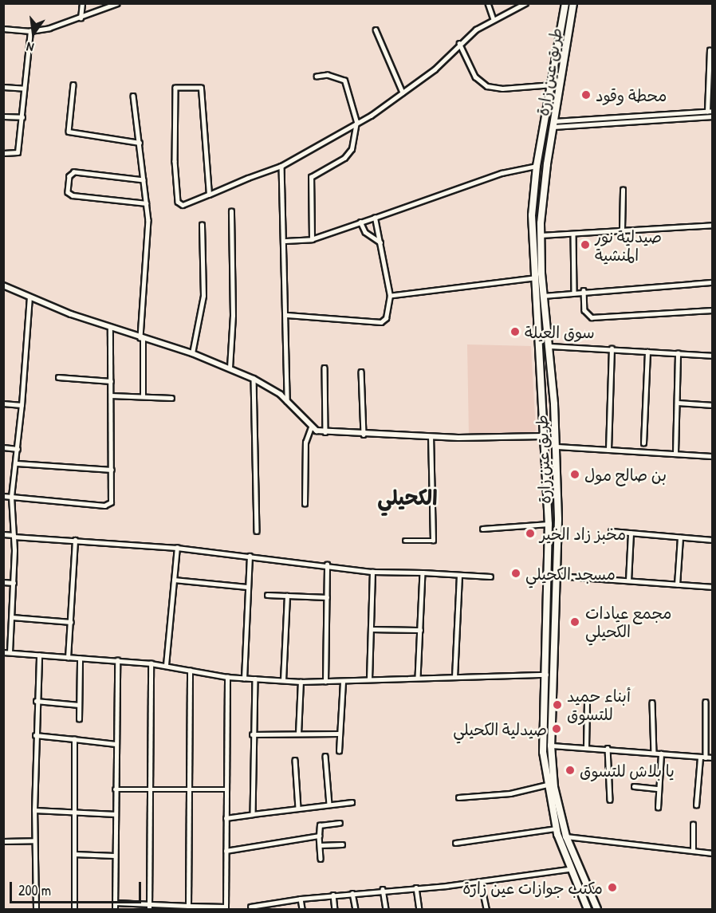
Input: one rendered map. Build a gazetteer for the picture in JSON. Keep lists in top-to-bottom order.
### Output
{
  "streets": {
    "main road": ["طريق عين زارة"]
  },
  "districts": ["الكحيلي"],
  "places": [
    "محطة وقود",
    "صيدلية نور المنشية",
    "سوق العيلة",
    "بن صالح مول",
    "مخبز زاد الخير",
    "مسجد الكحيلي",
    "مجمع عيادات الكحيلي",
    "أبناء حميد للتسوق",
    "صيدلية الكحيلي",
    "يا بلاش للتسوق",
    "مكتب جوازات عين زارة"
  ],
  "scale_bar": "200 m",
  "north": "bottom"
}
